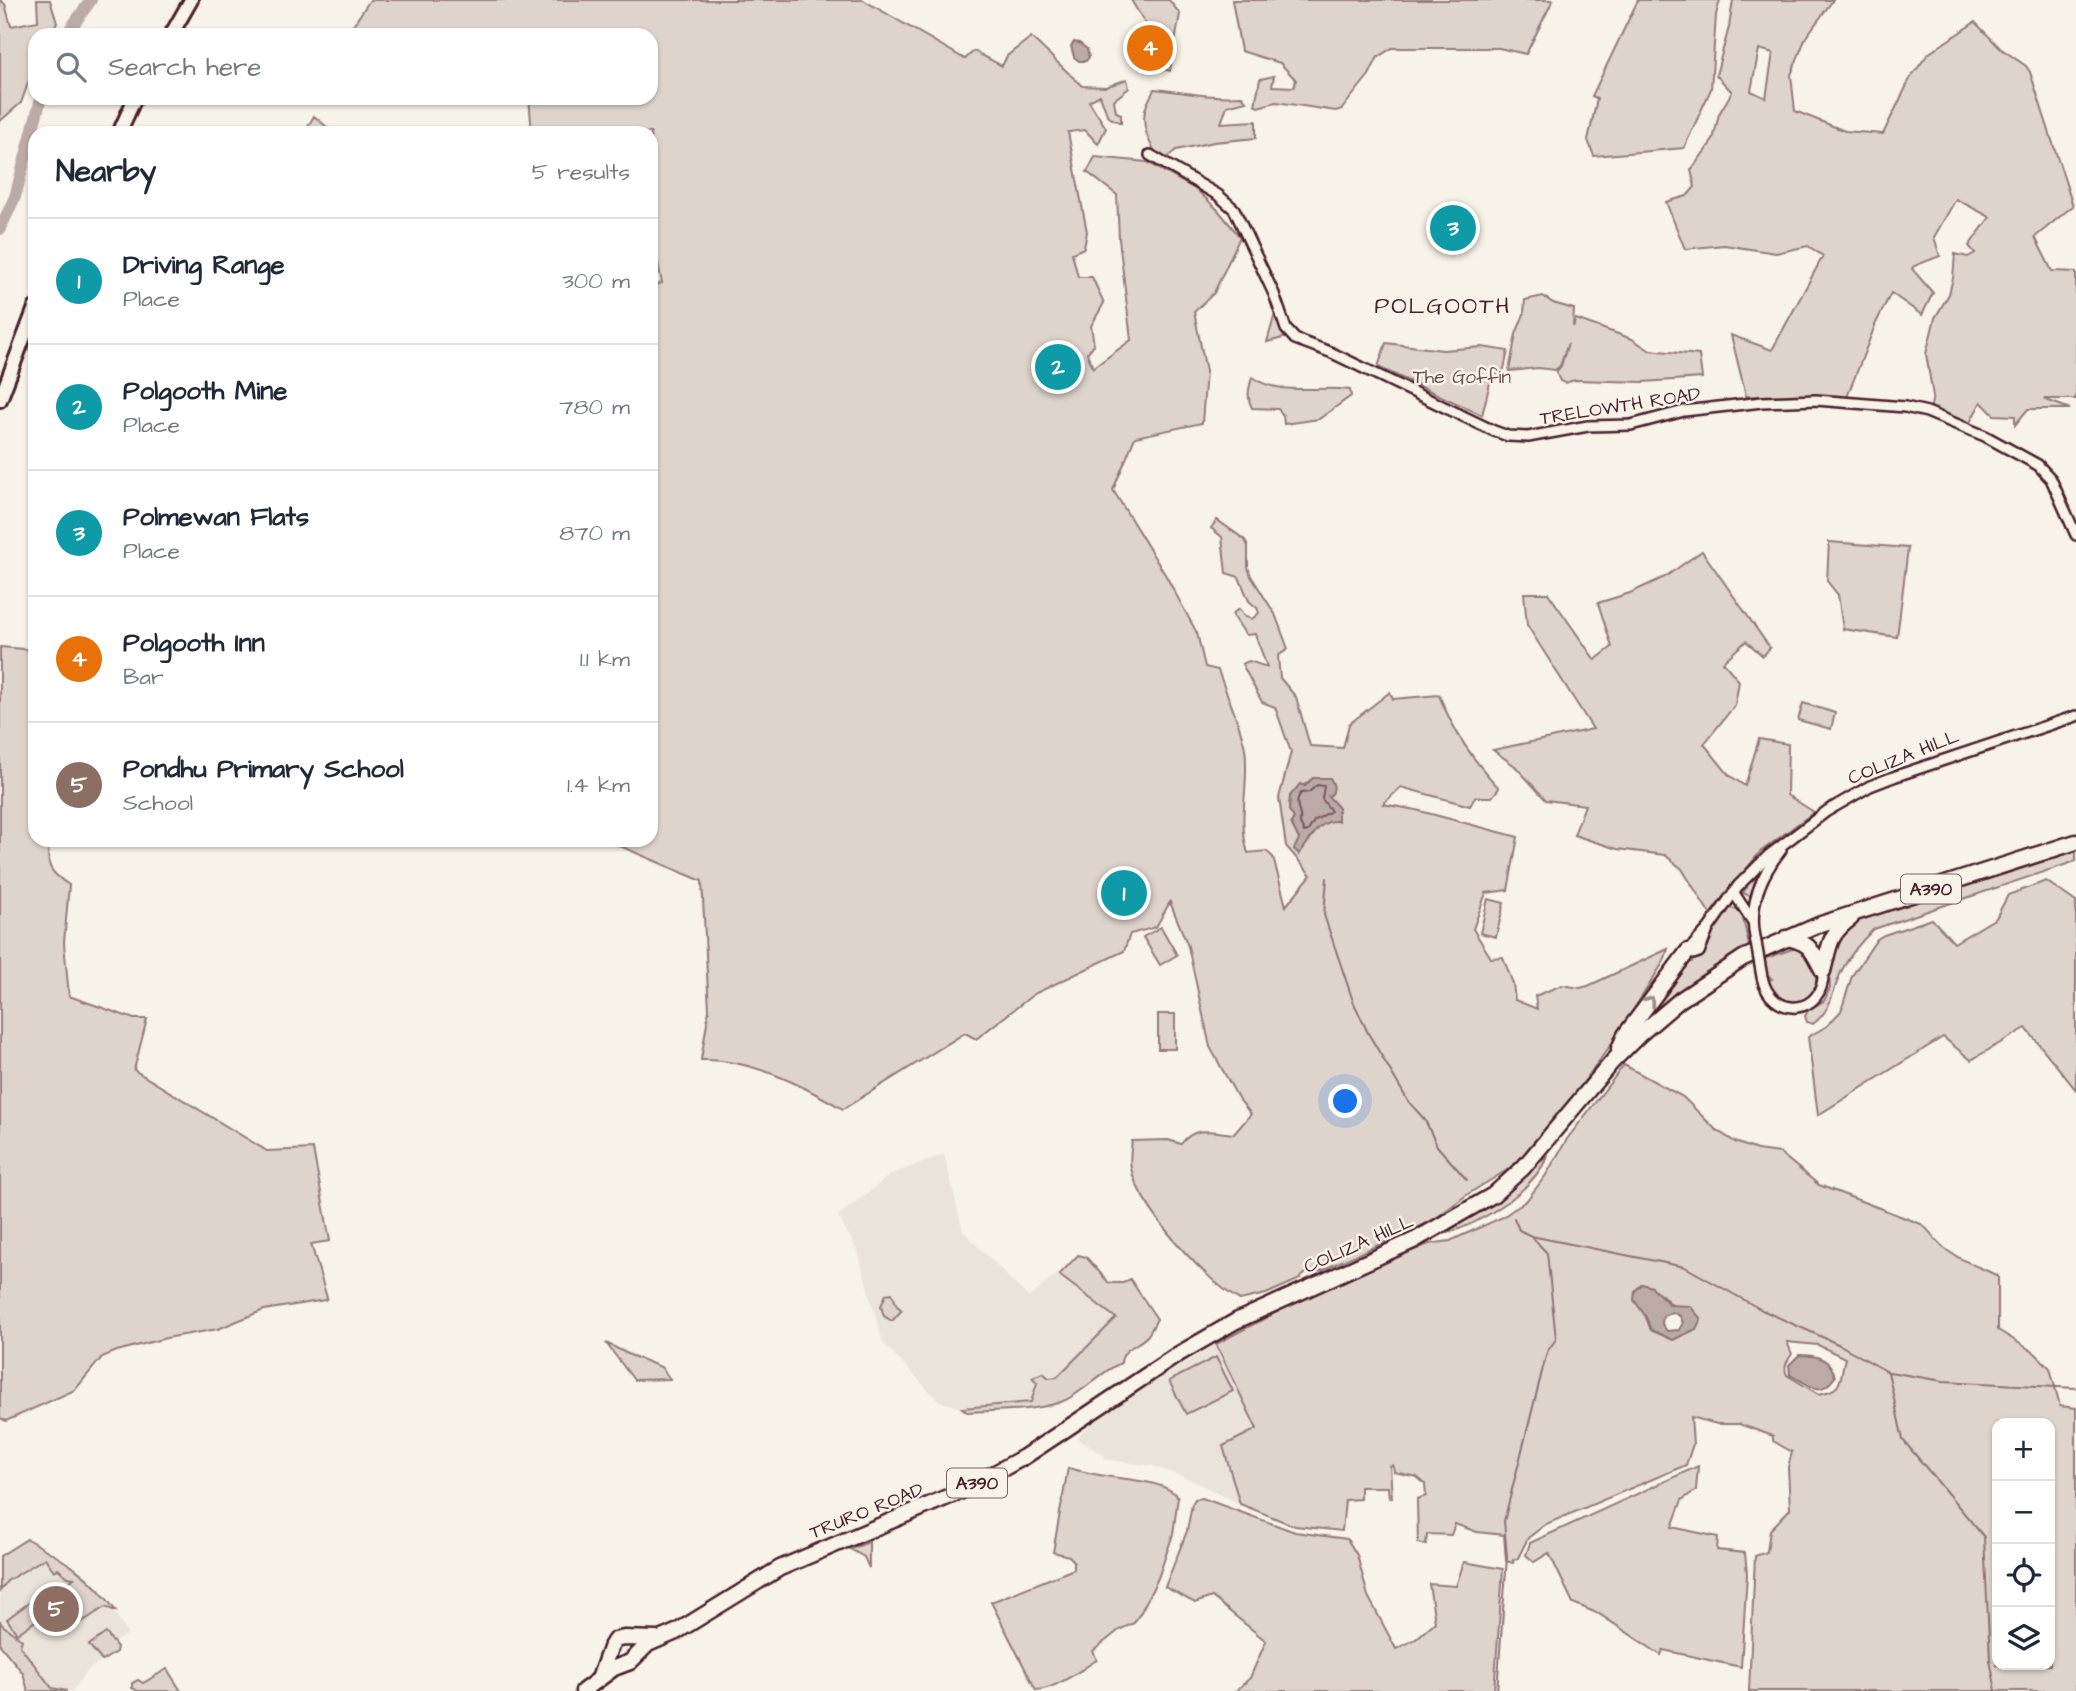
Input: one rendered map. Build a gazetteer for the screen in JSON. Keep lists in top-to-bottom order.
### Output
{
  "streets": {
    "highway": ["COLIZA HILL", "A390", "TRURO ROAD"],
    "street": ["TRELOWTH ROAD"]
  },
  "crossings": [
    ["COLIZA HILL", "A390"],
    ["COLIZA HILL", "TRURO ROAD"]
  ],
  "districts": ["POLGOOTH"],
  "parks": ["The Goffin"],
  "page": {
    "pins": [
      "4",
      "3",
      "2",
      "1",
      "5"
    ],
    "search": "Search here",
    "heading": ["Nearby", "5 results"],
    "list": [
      {
        "mark": "1",
        "name": "Driving Range",
        "note": "Place",
        "value": "300 m"
      },
      {
        "mark": "2",
        "name": "Polgooth Mine",
        "note": "Place",
        "value": "780 m"
      },
      {
        "mark": "3",
        "name": "Polmewan Flats",
        "note": "Place",
        "value": "870 m"
      },
      {
        "mark": "4",
        "name": "Polgooth Inn",
        "note": "Bar",
        "value": "1.1 km"
      },
      {
        "mark": "5",
        "name": "Pondhu Primary School",
        "note": "School",
        "value": "1.4 km"
      }
    ],
    "map_buttons": ["+", "−"]
  }
}
